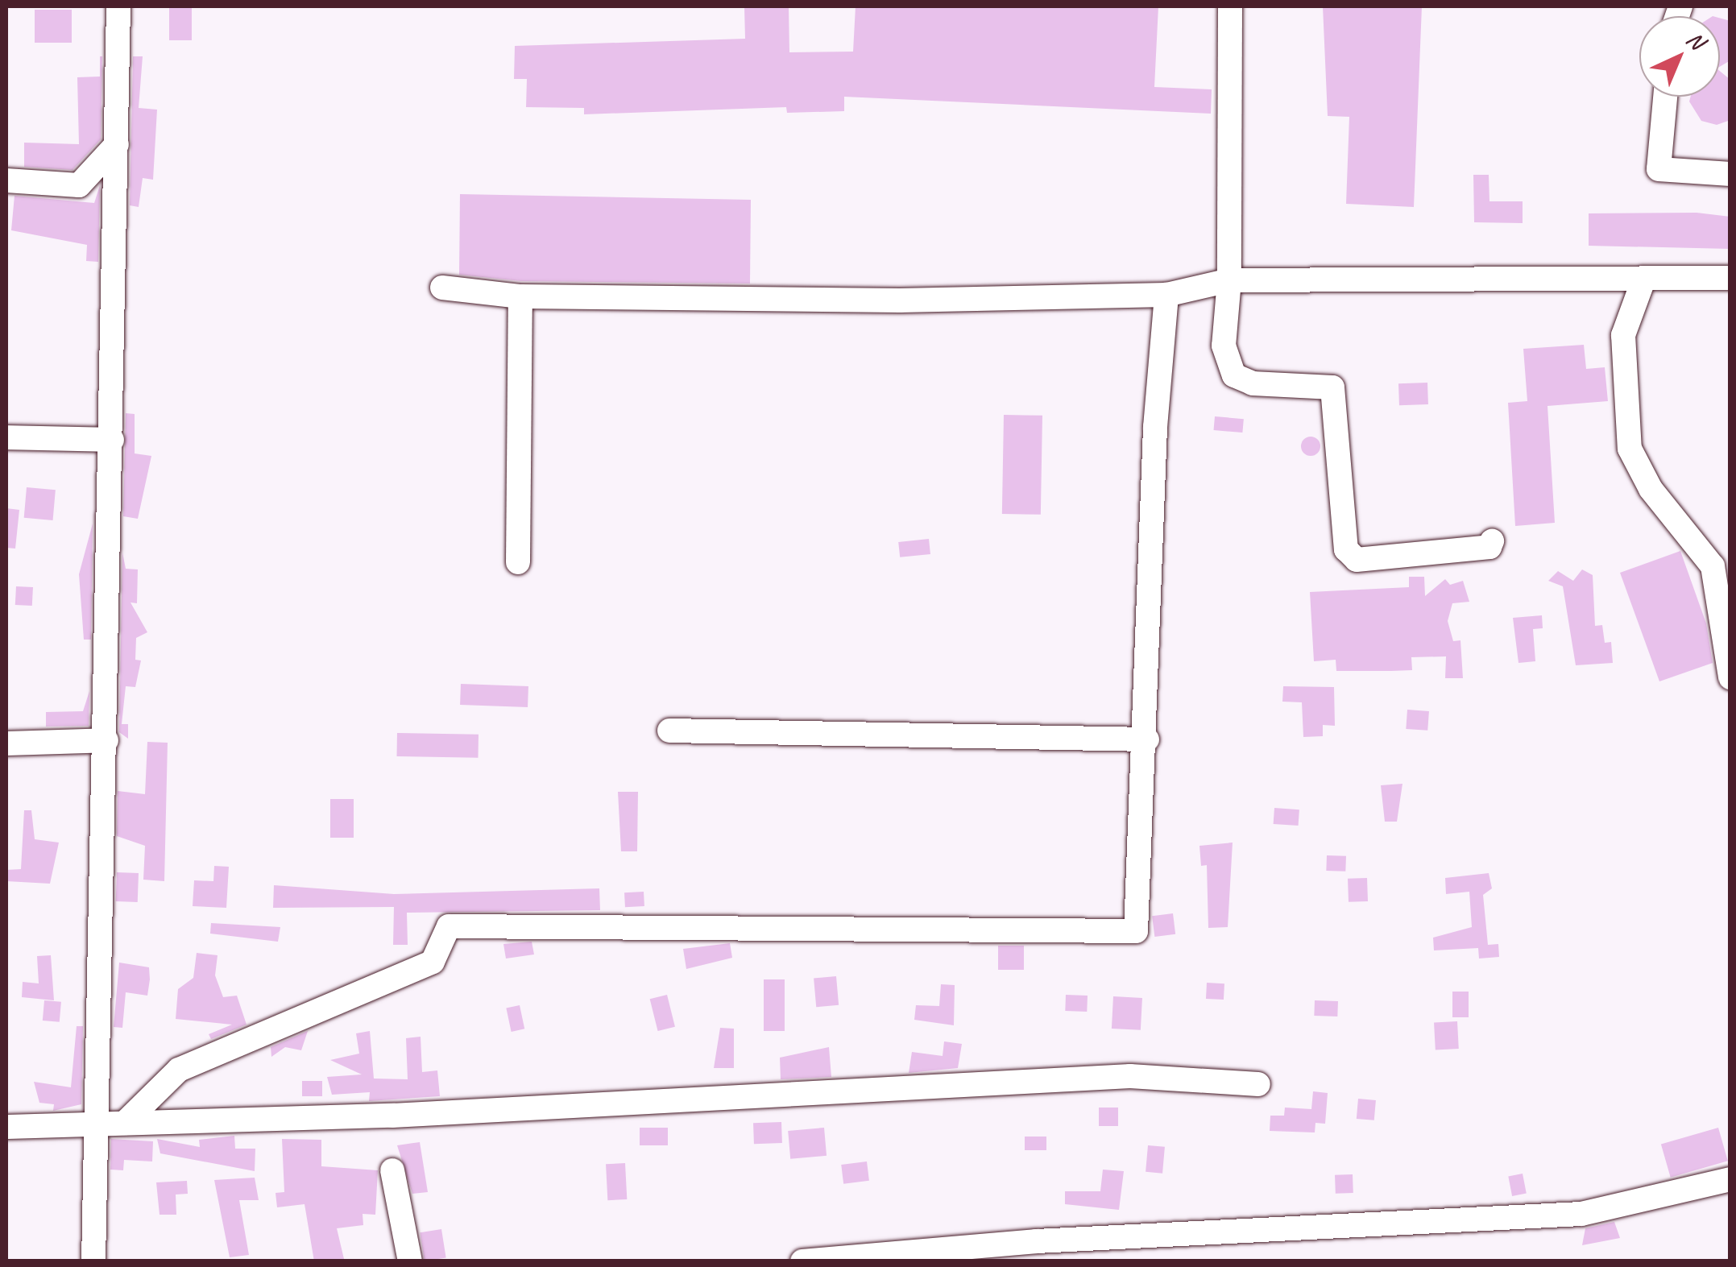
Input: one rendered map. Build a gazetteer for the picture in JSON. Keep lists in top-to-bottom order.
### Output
{
  "north": "top right"
}
